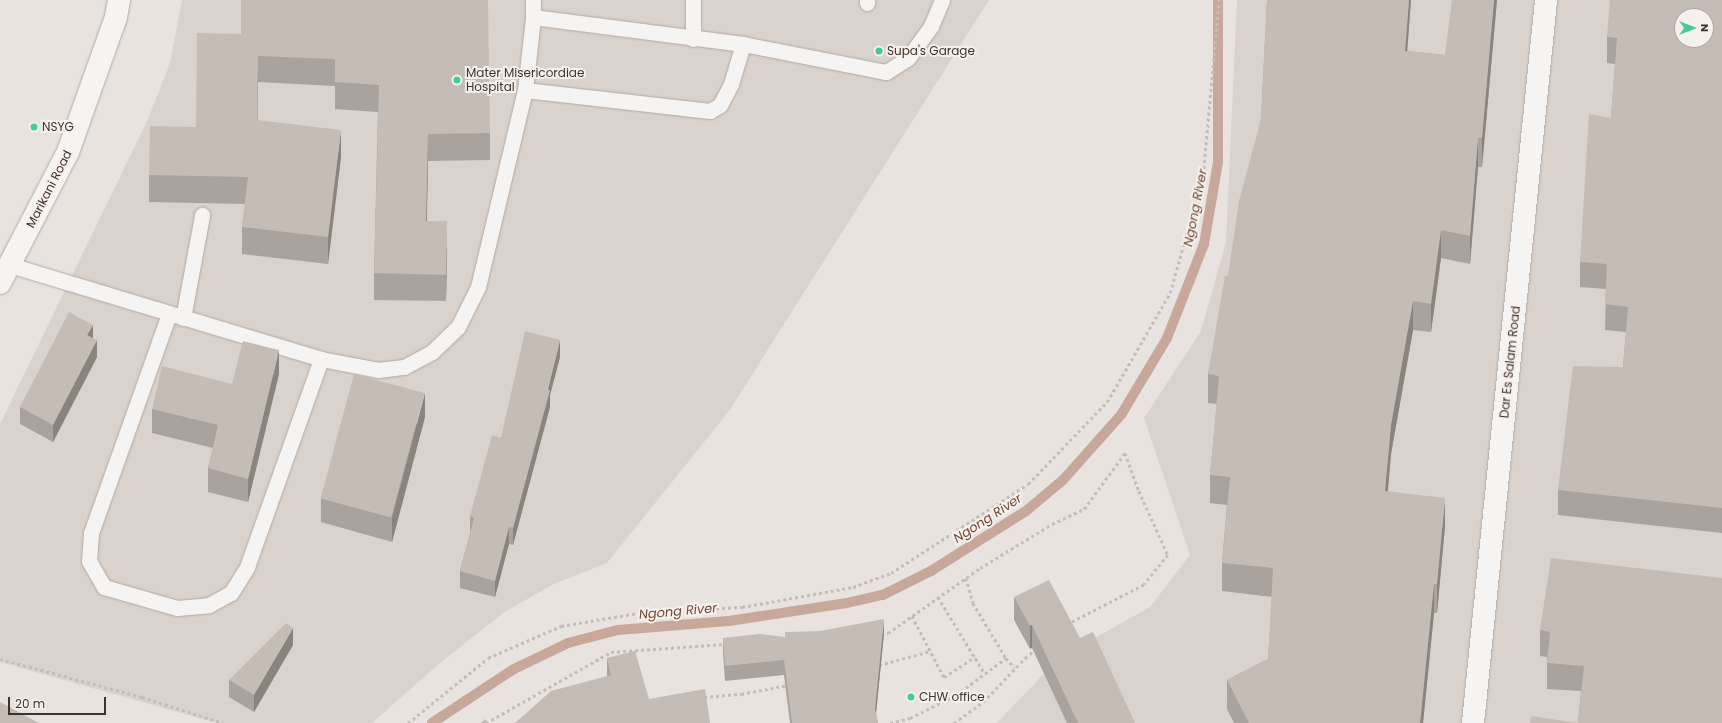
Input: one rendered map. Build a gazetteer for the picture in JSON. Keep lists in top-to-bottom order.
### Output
{
  "streets": {
    "street": ["Marikani Road", "Dar Es Salam Road"]
  },
  "water": ["Ngong River"],
  "places": [
    "Supa's Garage",
    "Mater Misericordiae Hospital",
    "NSYG",
    "CHW office"
  ],
  "scale_bar": "20 m",
  "north": "right"
}
